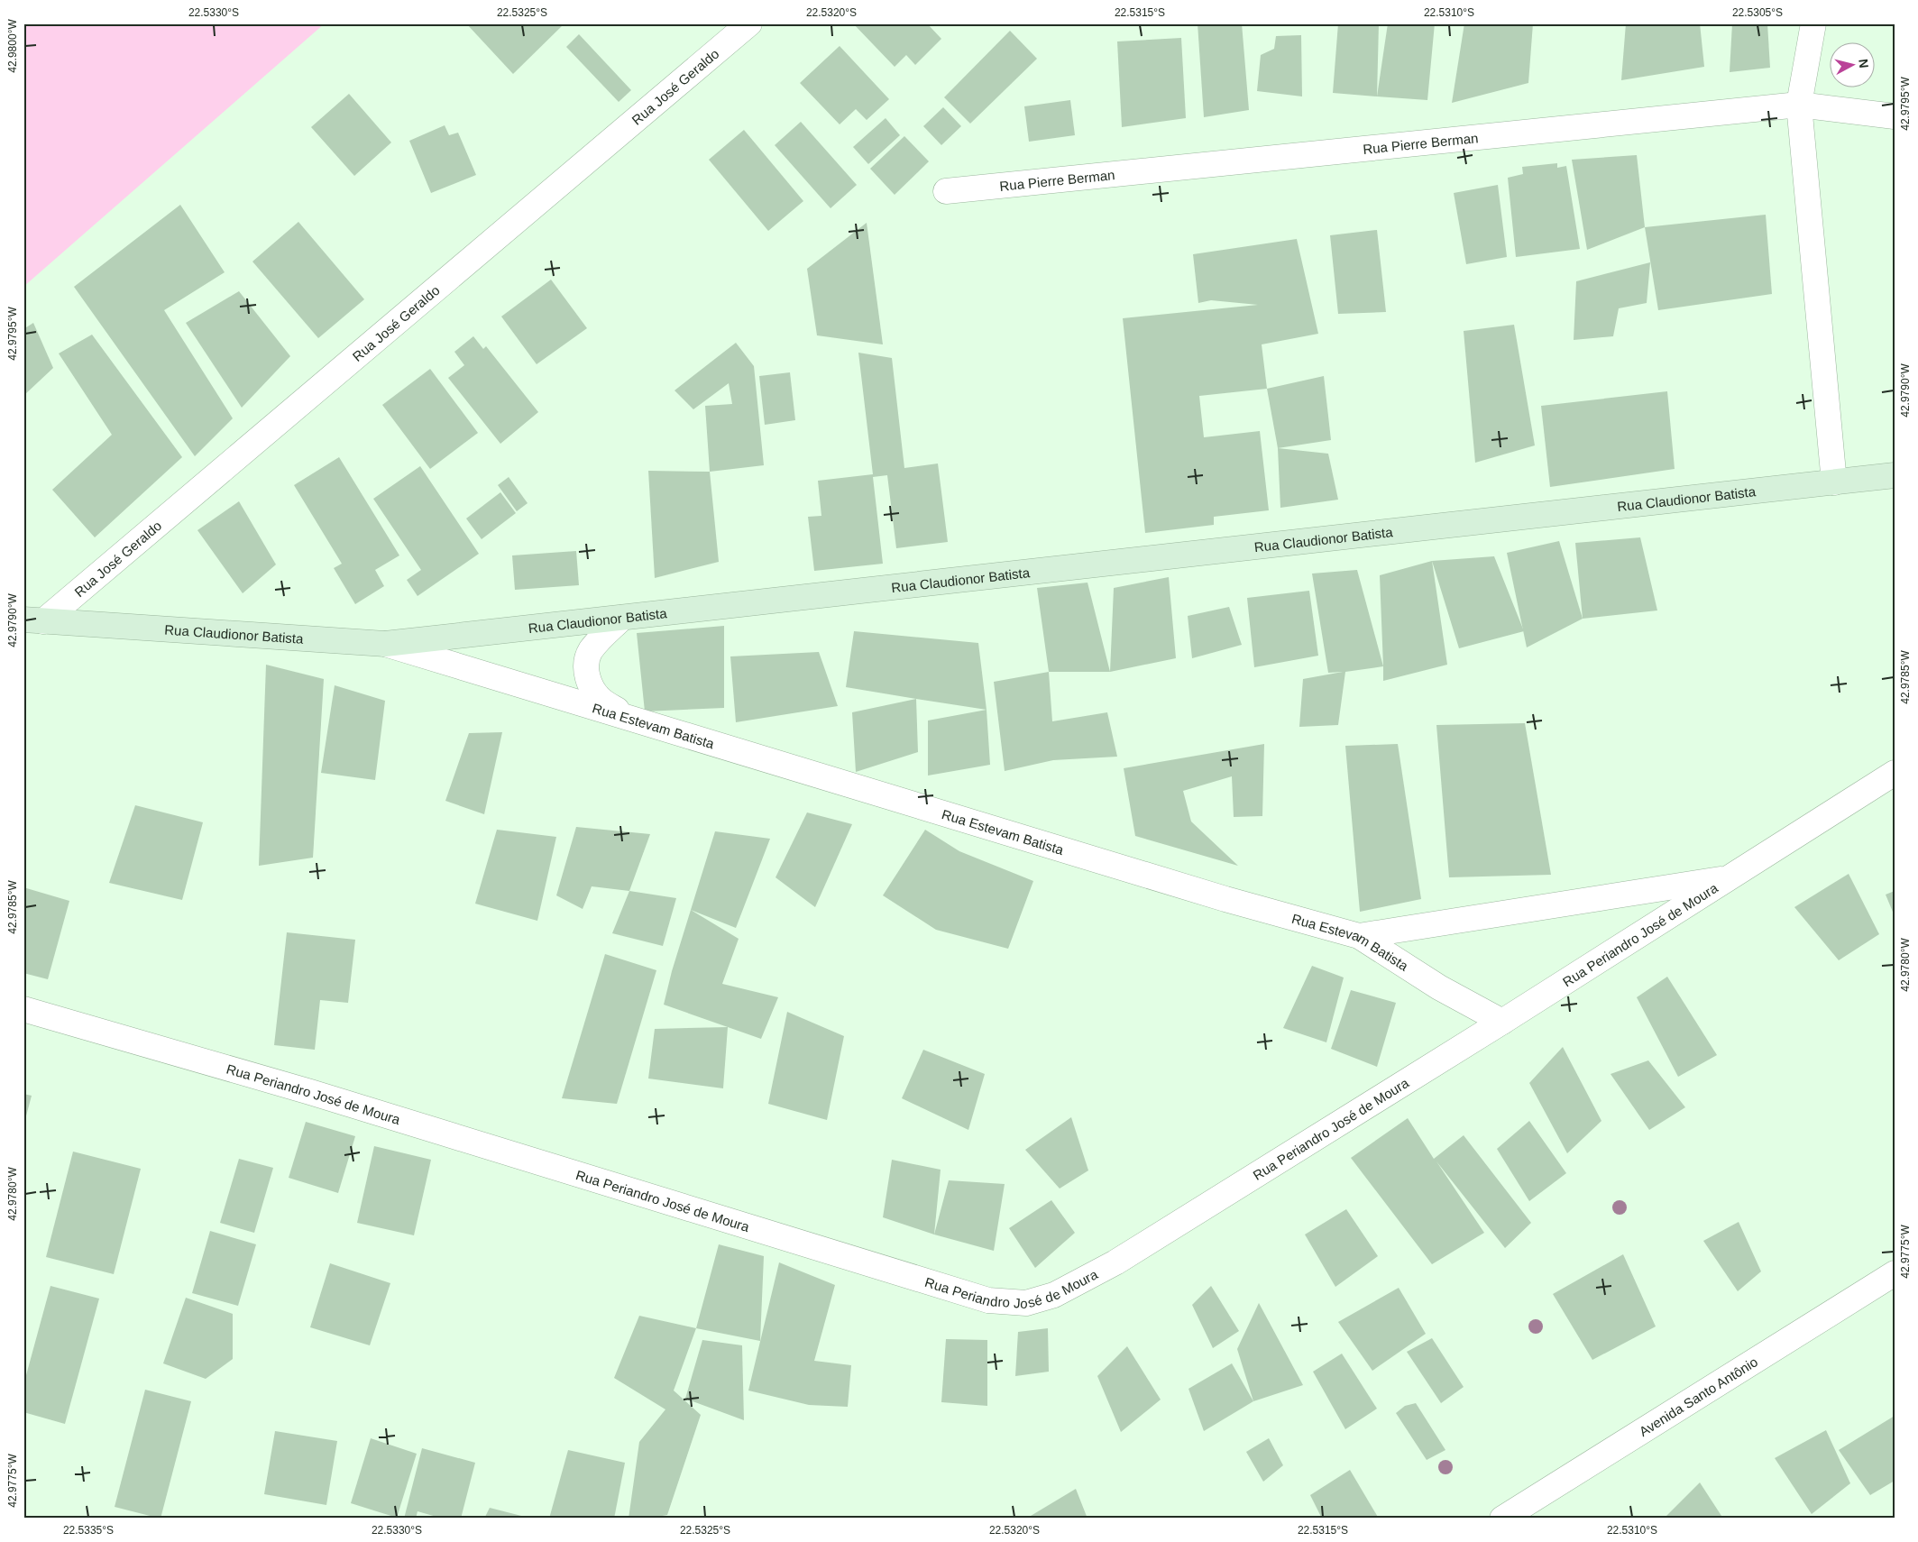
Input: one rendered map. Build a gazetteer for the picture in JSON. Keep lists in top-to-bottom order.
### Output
{
  "streets": {
    "main road": ["Rua Claudionor Batista"],
    "street": [
      "Rua José Geraldo",
      "Rua Pierre Berman",
      "Rua Estevam Batista",
      "Rua Periandro José de Moura",
      "Avenida Santo Antônio"
    ]
  },
  "crossings": [
    ["Rua José Geraldo", "Rua Claudionor Batista"],
    ["Rua Claudionor Batista", "Rua Estevam Batista"],
    ["Rua Estevam Batista", "Rua Periandro José de Moura"]
  ],
  "north": "right",
  "coordinates": [
    "22.5330°S",
    "22.5325°S",
    "22.5320°S",
    "22.5315°S",
    "22.5310°S",
    "22.5305°S",
    "42.9800°W",
    "42.9795°W",
    "42.9790°W",
    "42.9785°W",
    "42.9780°W",
    "42.9775°W",
    "22.5335°S"
  ]
}
